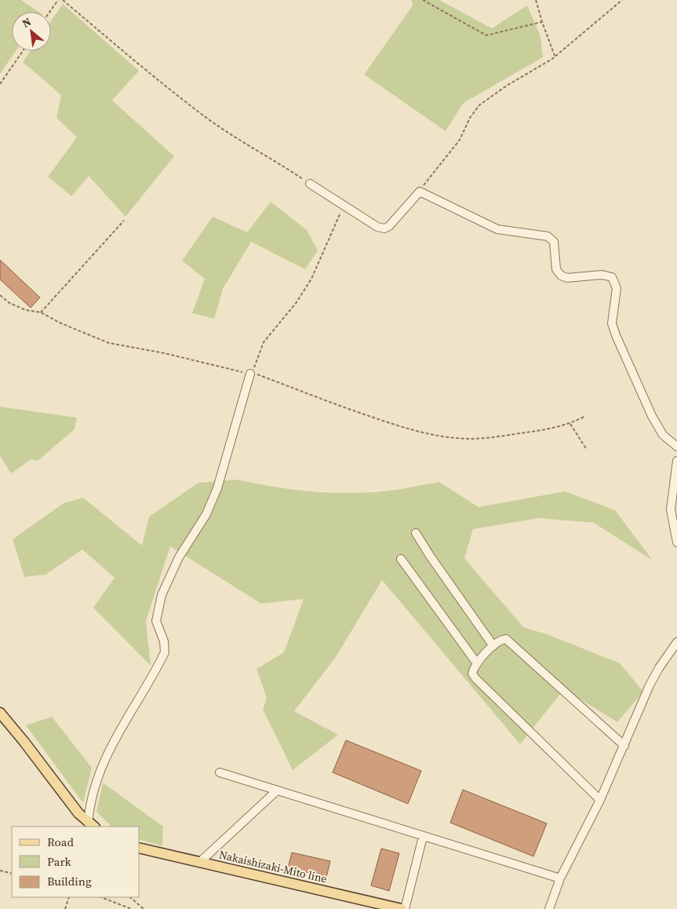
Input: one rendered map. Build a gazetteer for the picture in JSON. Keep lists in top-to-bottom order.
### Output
{
  "streets": {
    "main road": ["Nakaishizaki-Mito line"]
  },
  "legend": ["Road", "Park", "Building"],
  "north": "top left"
}
